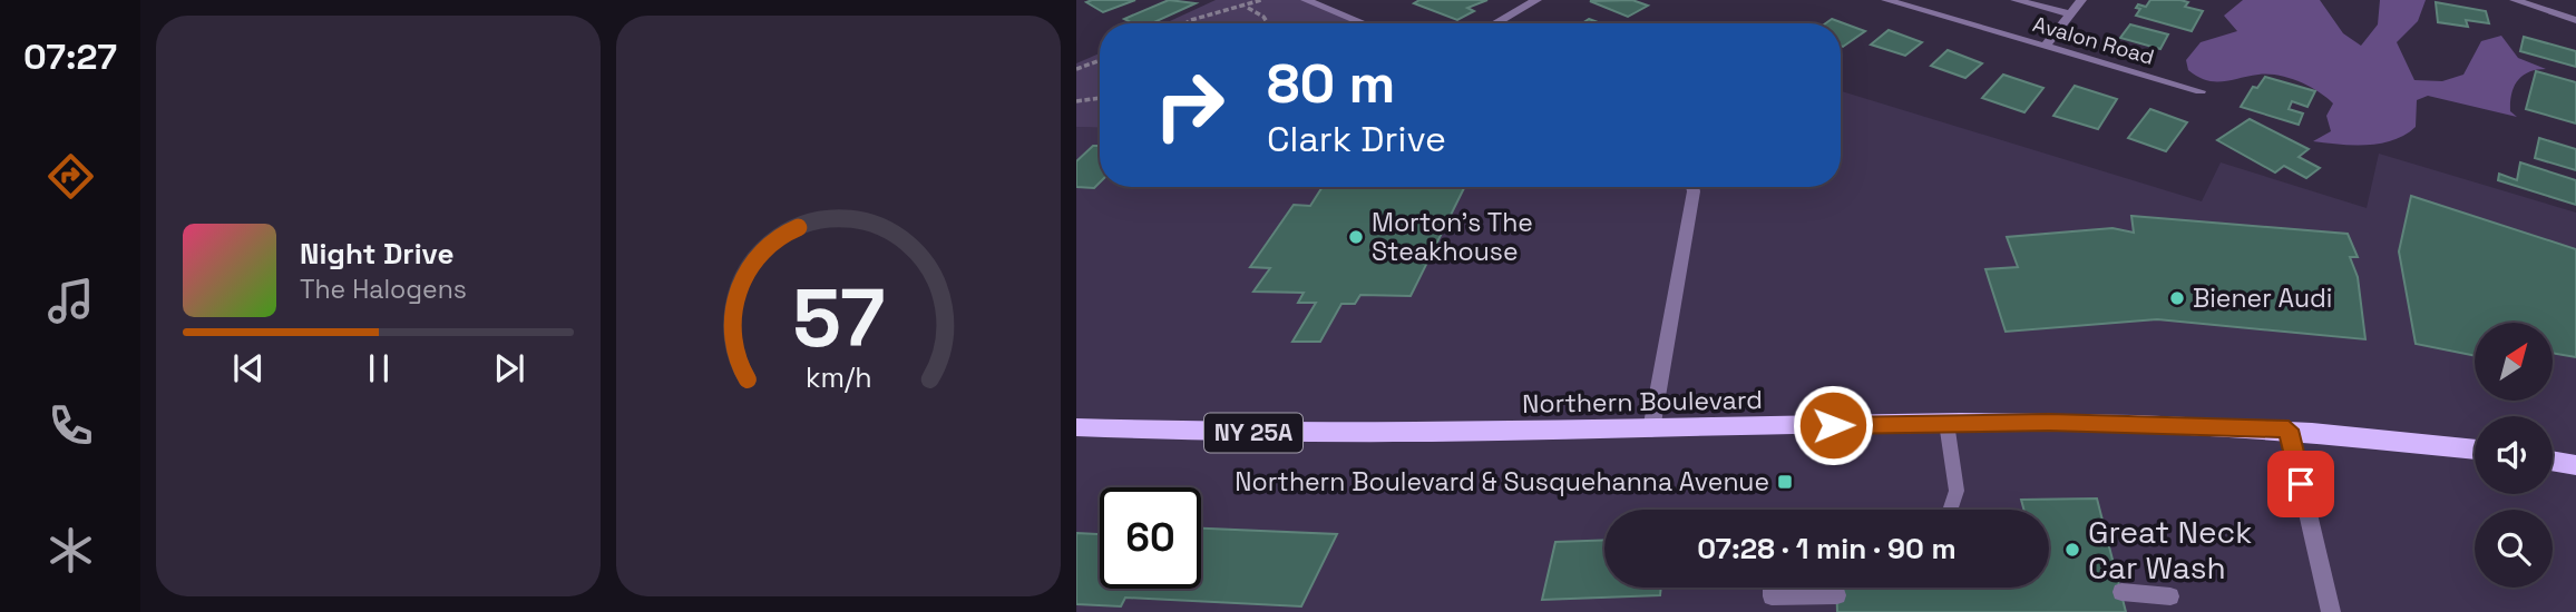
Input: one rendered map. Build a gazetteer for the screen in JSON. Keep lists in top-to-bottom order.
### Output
{
  "streets": {
    "main road": ["Northern Boulevard", "NY 25A"],
    "street": ["Avalon Road"]
  },
  "places": {
    "other": ["Morton's The Steakhouse", "Biener Audi", "Great Neck Car Wash"],
    "transit": ["Northern Boulevard & Susquehanna Avenue"]
  },
  "north": "top right",
  "page": {
    "tabs": "07:27",
    "turn": ["80 m", "Clark Drive"],
    "song": ["Night Drive", "The Halogens"],
    "limit": "60",
    "trip": "07:28 · 1 min · 90 m",
    "gauge": ["57", "km/h"]
  }
}
